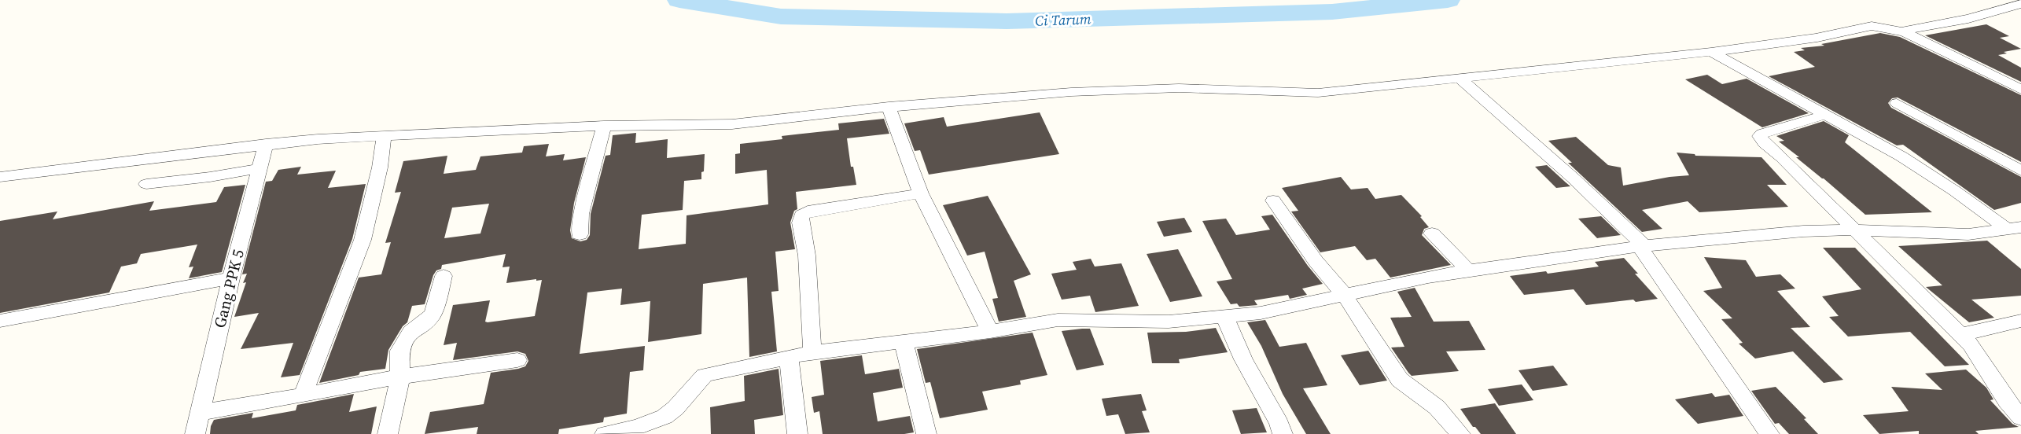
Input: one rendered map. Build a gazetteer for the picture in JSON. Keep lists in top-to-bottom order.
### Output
{
  "streets": {
    "street": ["Gang PPK 5"]
  },
  "water": ["Ci Tarum"]
}
